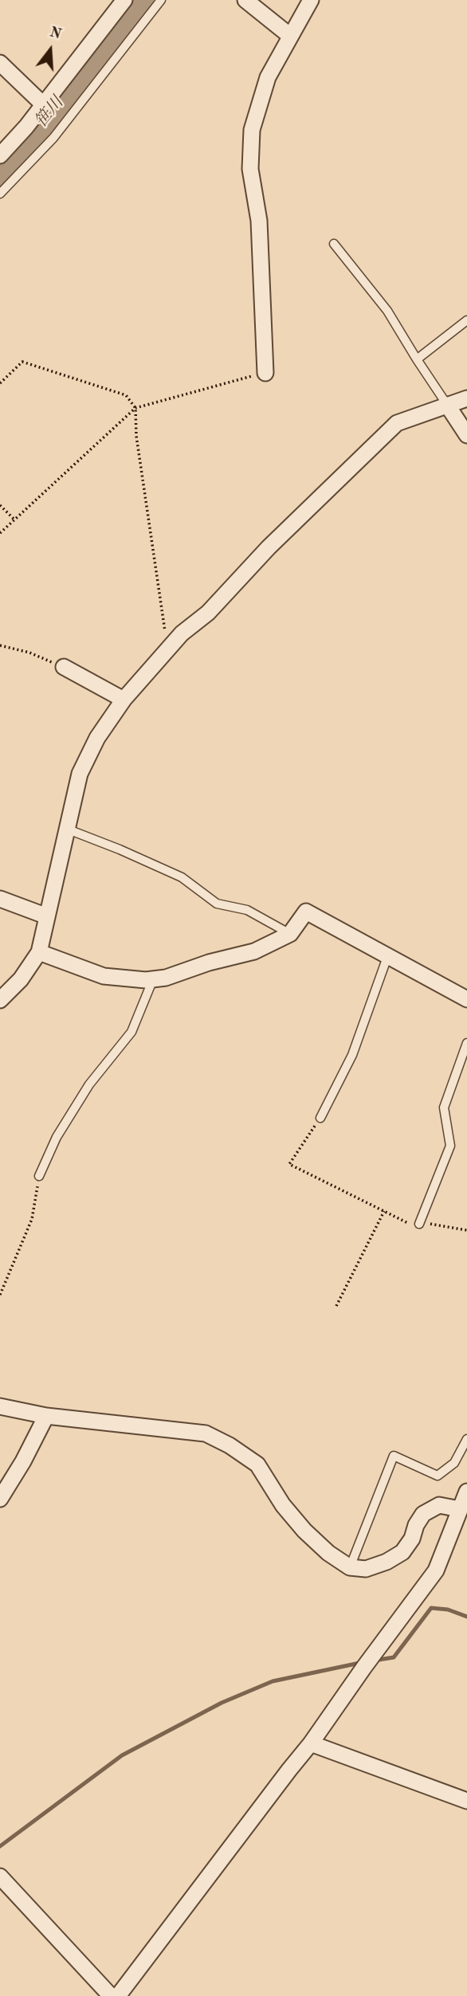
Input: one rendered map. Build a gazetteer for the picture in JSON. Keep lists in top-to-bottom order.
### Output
{
  "water": ["笹川"],
  "north": "top"
}
